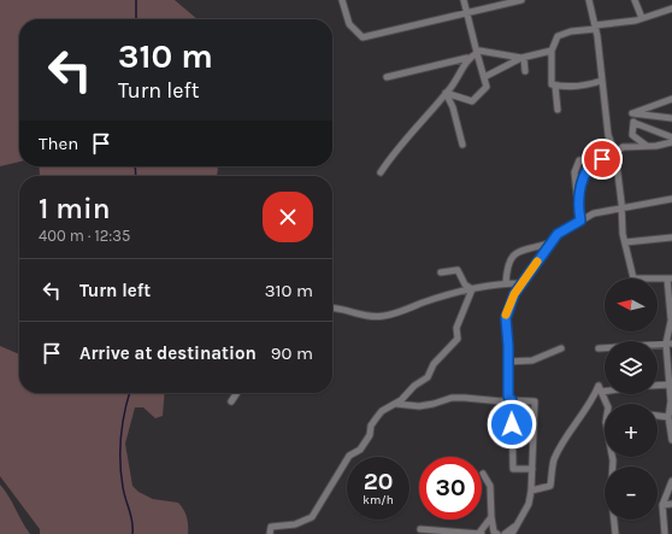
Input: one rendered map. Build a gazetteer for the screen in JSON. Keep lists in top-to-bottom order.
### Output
{
  "north": "left",
  "page": {
    "turn": ["310 m", "Turn left"],
    "then": "Then",
    "heading": ["1 min", "400 m · 12:35"],
    "list": [
      {
        "name": "Turn left",
        "value": "310 m"
      },
      {
        "name": "Arrive at destination",
        "value": "90 m"
      }
    ],
    "map_buttons": ["+", "−"],
    "speed": "20 km/h",
    "limit": "30"
  }
}
